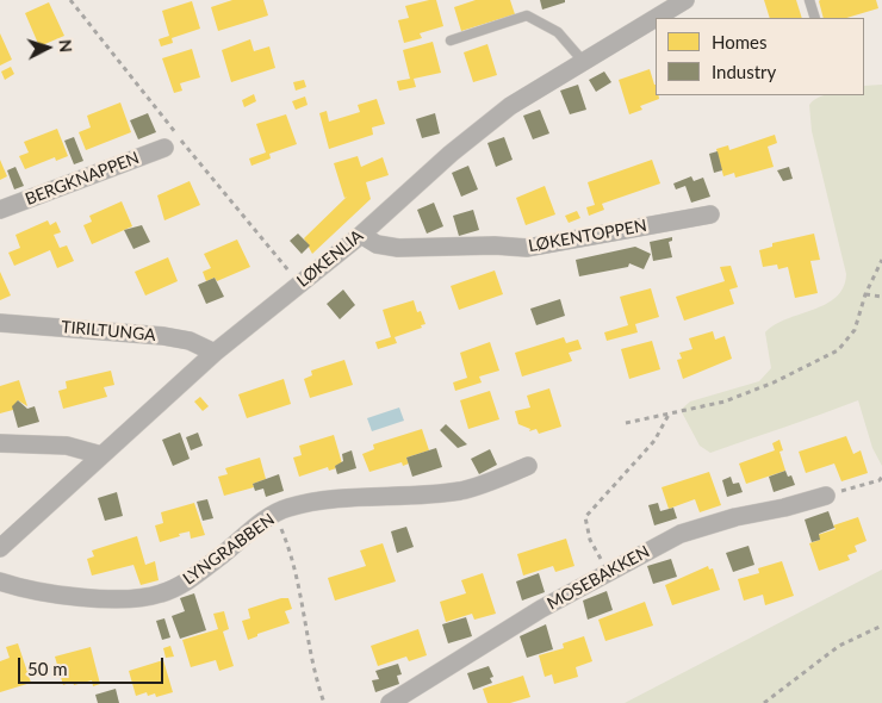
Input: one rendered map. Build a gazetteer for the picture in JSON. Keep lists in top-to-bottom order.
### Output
{
  "streets": {
    "street": [
      "BERGKNAPPEN",
      "LØKENTOPPEN",
      "LØKENLIA",
      "TIRILTUNGA",
      "LYNGRABBEN",
      "MOSEBAKKEN"
    ]
  },
  "crossings": [
    ["LØKENTOPPEN", "LØKENLIA"],
    ["LØKENLIA", "TIRILTUNGA"]
  ],
  "legend": ["Homes", "Industry"],
  "scale_bar": "50 m",
  "north": "right"
}
